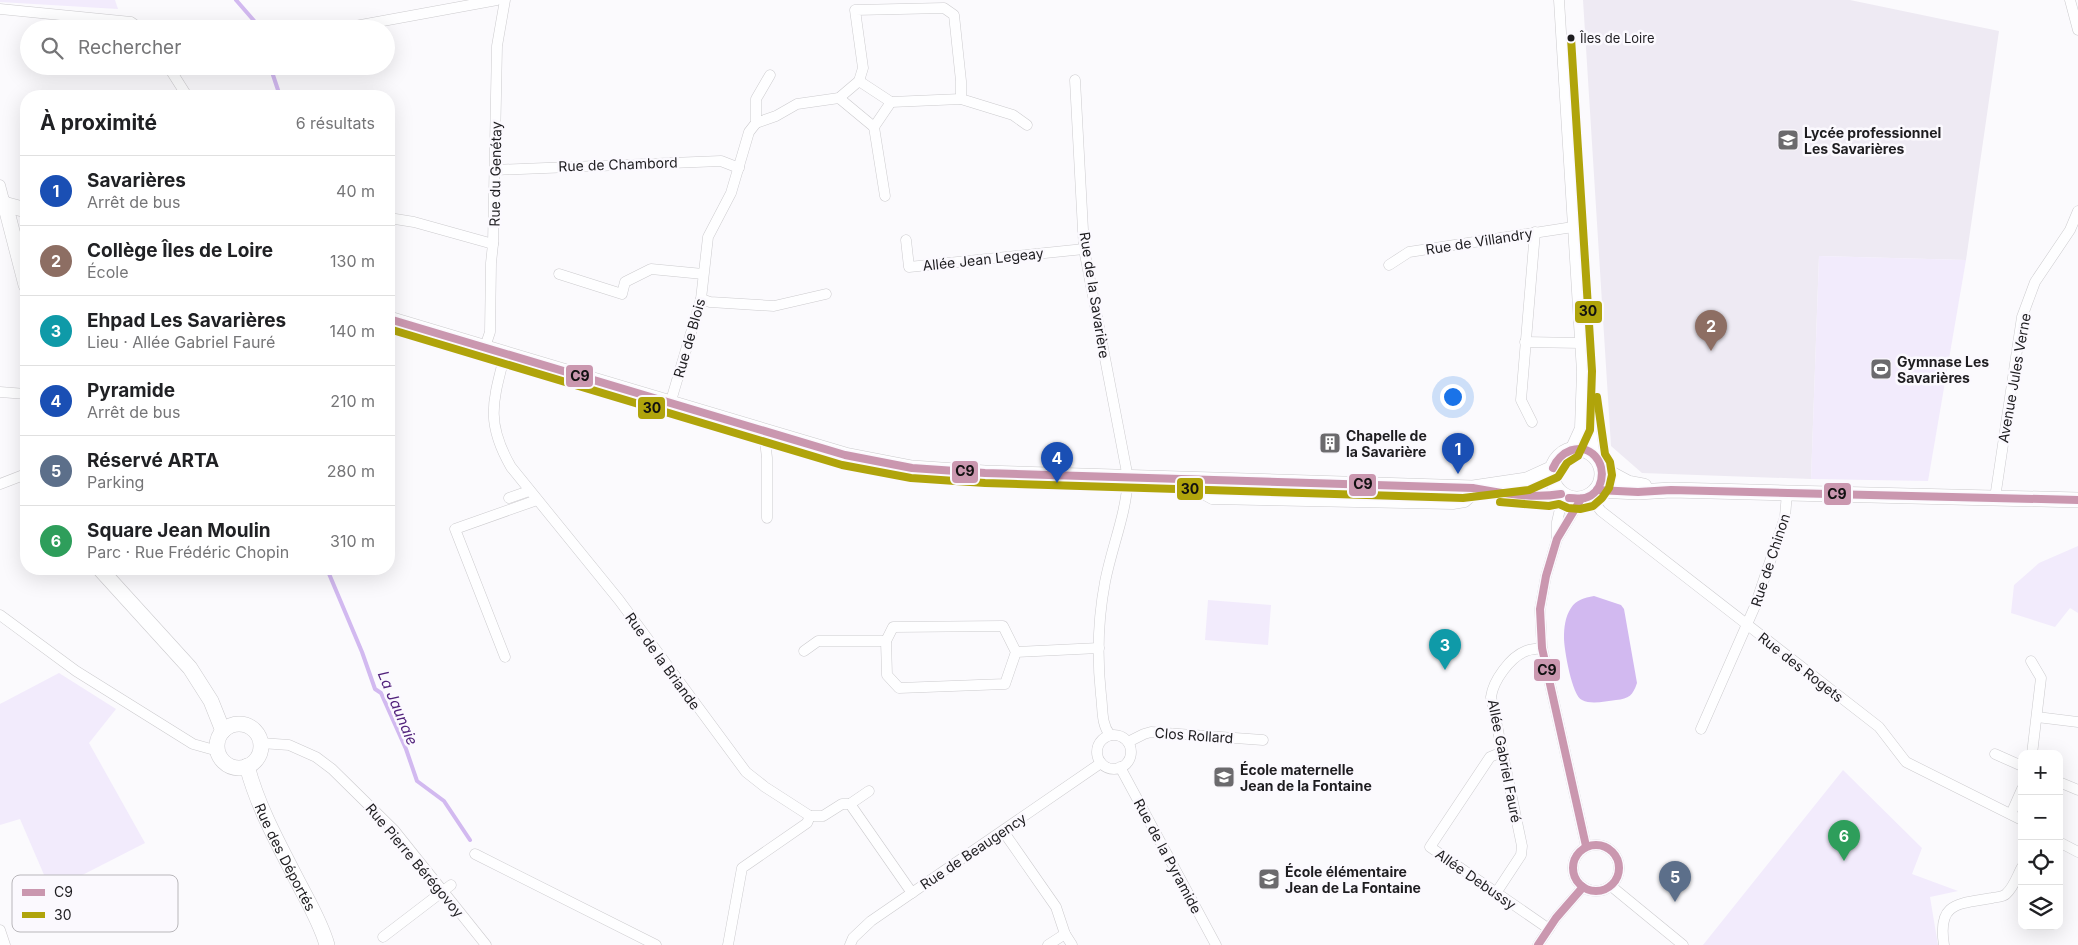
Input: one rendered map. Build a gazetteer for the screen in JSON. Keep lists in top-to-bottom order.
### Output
{
  "streets": {
    "street": [
      "Rue de Chambord",
      "Rue du Genétay",
      "Rue de Villandry",
      "Allée Jean Legeay",
      "Rue de la Savarière",
      "Rue de Blois",
      "Avenue Jules Verne",
      "Rue de Chinon",
      "Rue de la Briande",
      "Rue des Rogets",
      "Clos Rollard",
      "Allée Gabriel Fauré",
      "Rue de Beaugency",
      "Rue des Déportés",
      "Rue de la Pyramide",
      "Rue Pierre Bérégovoy",
      "Allée Debussy"
    ]
  },
  "crossings": [
    ["Rue de Chambord", "Rue du Genétay"],
    ["Rue de Chambord", "Rue de Blois"],
    ["Allée Jean Legeay", "Rue de la Savarière"],
    ["Rue de Chinon", "Rue des Rogets"],
    ["Clos Rollard", "Rue de Beaugency"],
    ["Clos Rollard", "Rue de la Pyramide"],
    ["Allée Gabriel Fauré", "Allée Debussy"],
    ["Rue de Beaugency", "Rue de la Pyramide"],
    ["Rue des Déportés", "Rue Pierre Bérégovoy"]
  ],
  "water": ["La Jaunaie"],
  "places": {
    "other": ["Îles de Loire"],
    "school or university": ["Lycée professionnel Les Savarières", "École maternelle Jean de la Fontaine", "École élémentaire Jean de La Fontaine"],
    "sports": ["Gymnase Les Savarières"],
    "building": ["Chapelle de la Savarière"]
  },
  "lines": ["transit line 30", "transit line C9"],
  "legend": ["C9", "30"],
  "page": {
    "search": "Rechercher",
    "heading": ["À proximité", "6 résultats"],
    "list": [
      {
        "mark": "1",
        "name": "Savarières",
        "note": "Arrêt de bus",
        "value": "40 m"
      },
      {
        "mark": "2",
        "name": "Collège Îles de Loire",
        "note": "École",
        "value": "130 m"
      },
      {
        "mark": "3",
        "name": "Ehpad Les Savarières",
        "note": "Lieu · Allée Gabriel Fauré",
        "value": "140 m"
      },
      {
        "mark": "4",
        "name": "Pyramide",
        "note": "Arrêt de bus",
        "value": "210 m"
      },
      {
        "mark": "5",
        "name": "Réservé ARTA",
        "note": "Parking",
        "value": "280 m"
      },
      {
        "mark": "6",
        "name": "Square Jean Moulin",
        "note": "Parc · Rue Frédéric Chopin",
        "value": "310 m"
      }
    ],
    "pins": [
      "2",
      "1",
      "4",
      "3",
      "6",
      "5"
    ],
    "map_buttons": ["+", "−"]
  }
}
